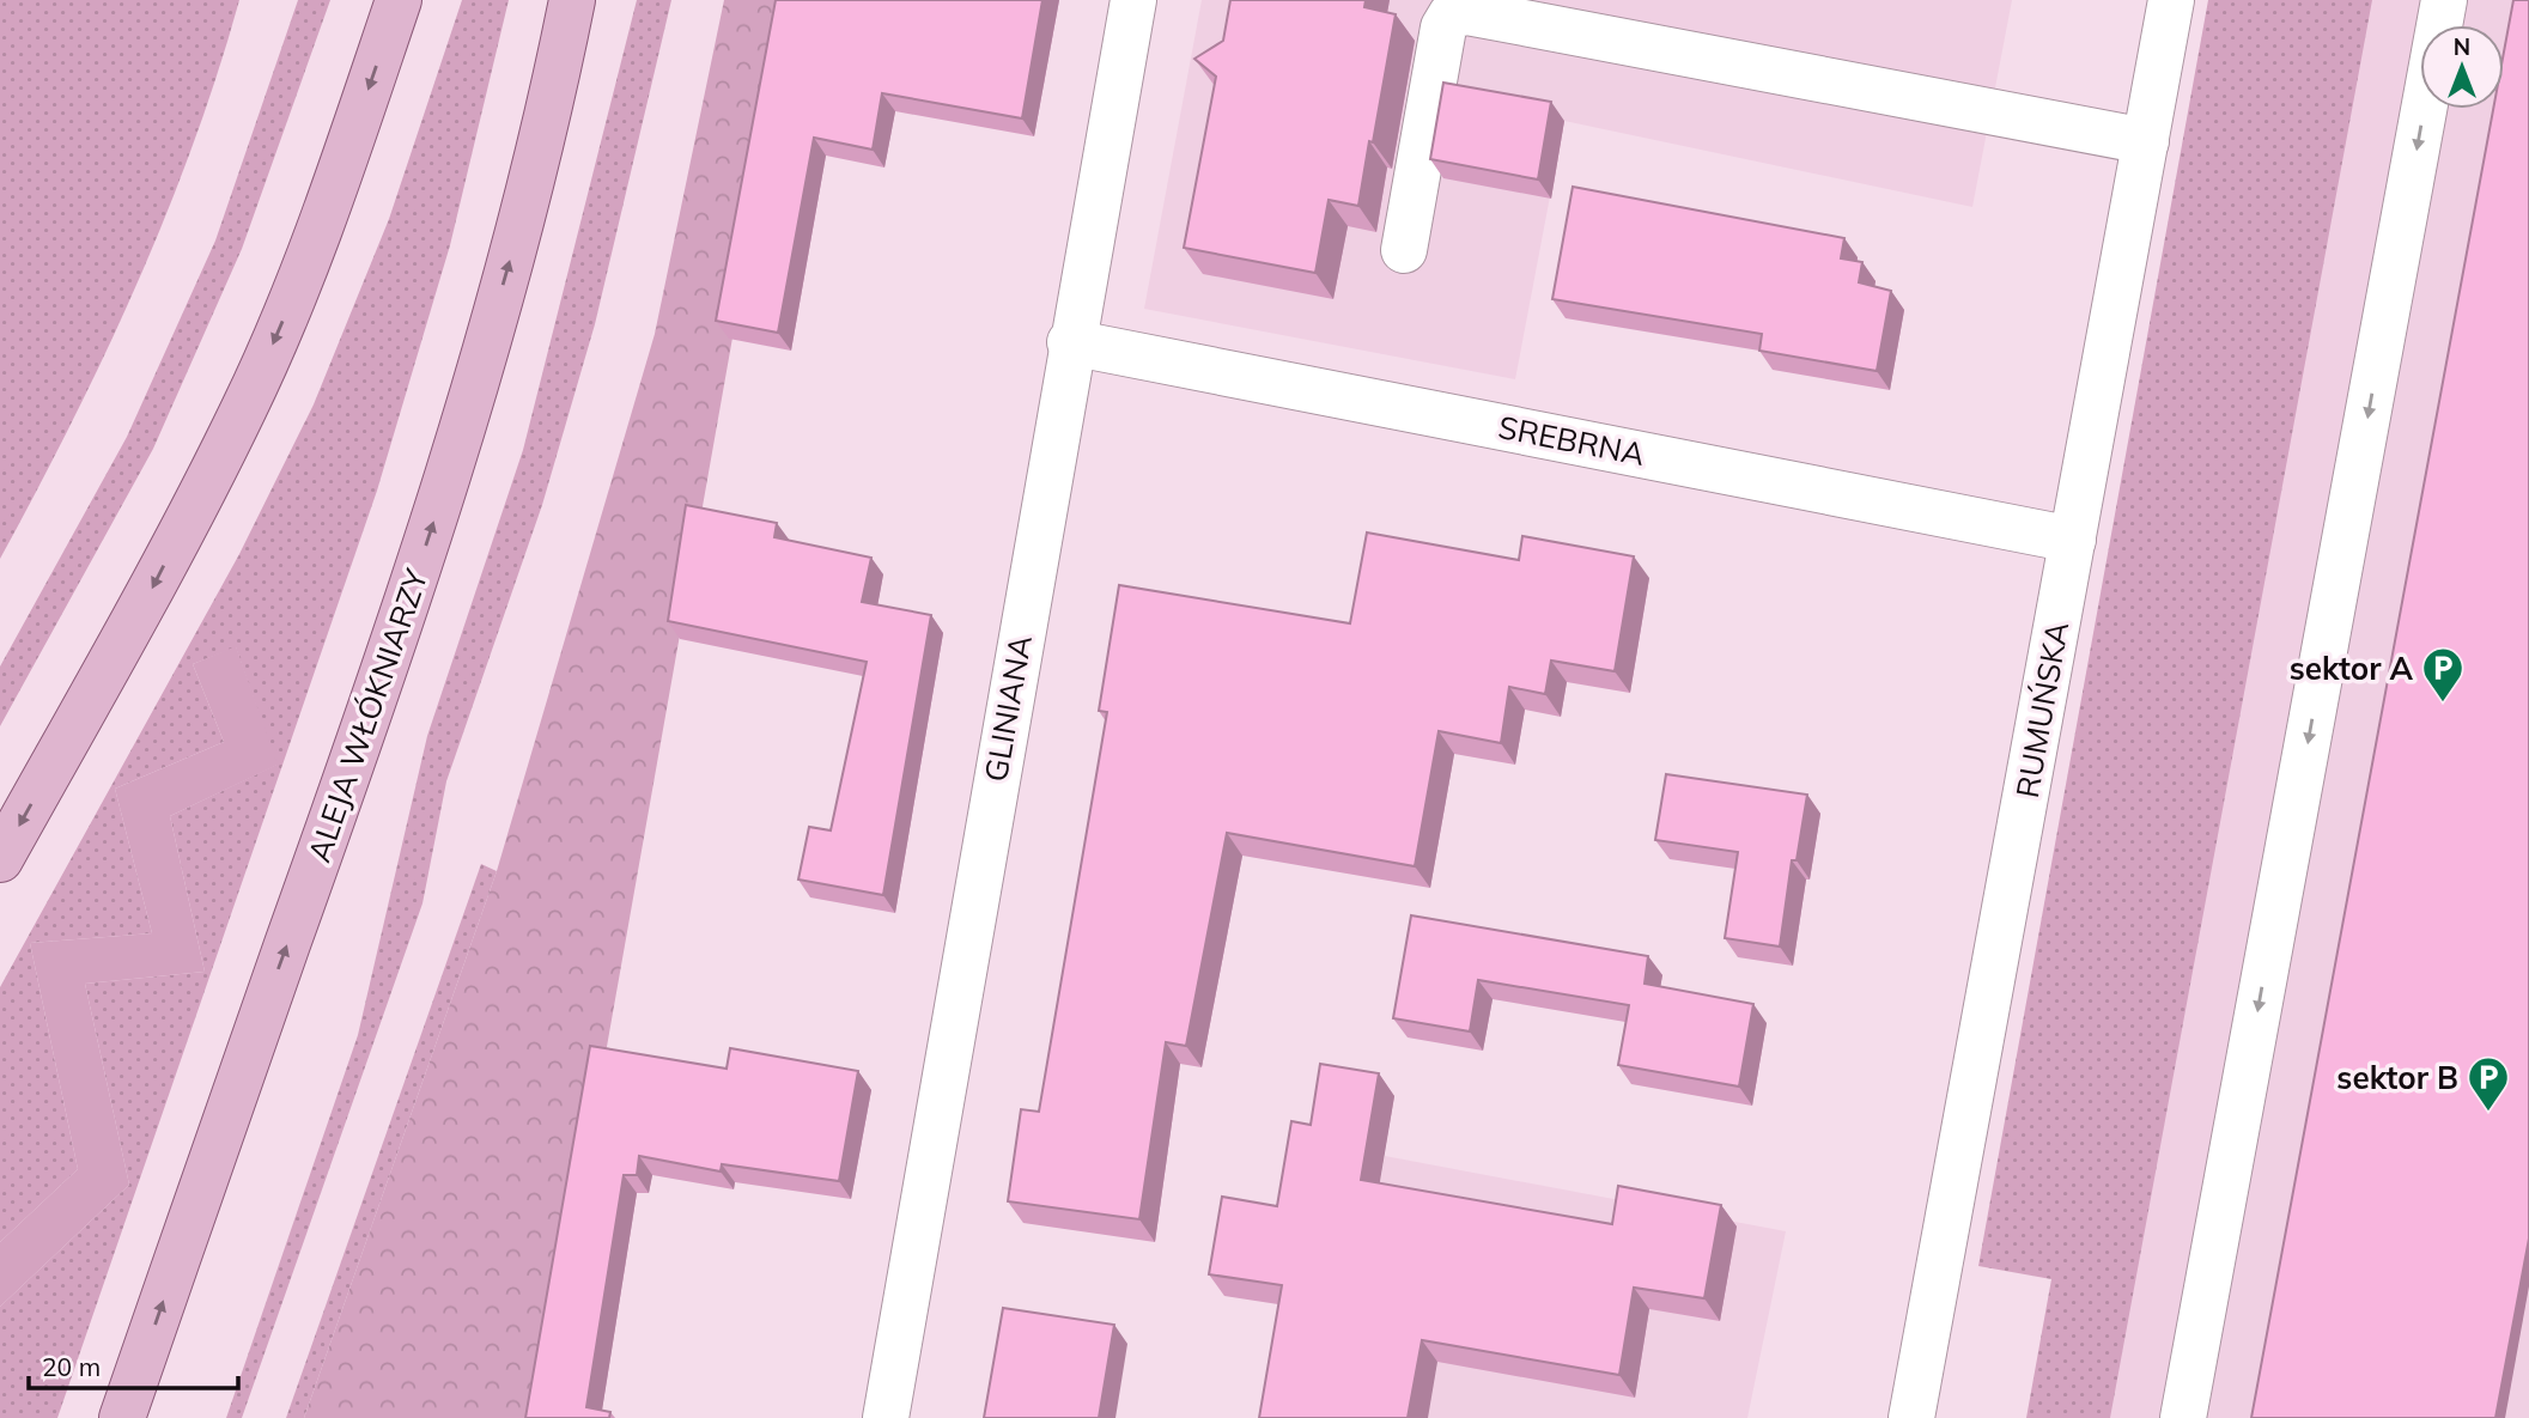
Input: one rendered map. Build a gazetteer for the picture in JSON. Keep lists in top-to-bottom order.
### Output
{
  "streets": {
    "main road": ["ALEJA WŁÓKNIARZY"],
    "street": ["SREBRNA", "GLINIANA", "RUMUŃSKA"]
  },
  "crossings": [
    ["SREBRNA", "GLINIANA"],
    ["SREBRNA", "RUMUŃSKA"]
  ],
  "places": {
    "parking": ["sektor A", "sektor B"]
  },
  "scale_bar": "20 m",
  "north": "top"
}
